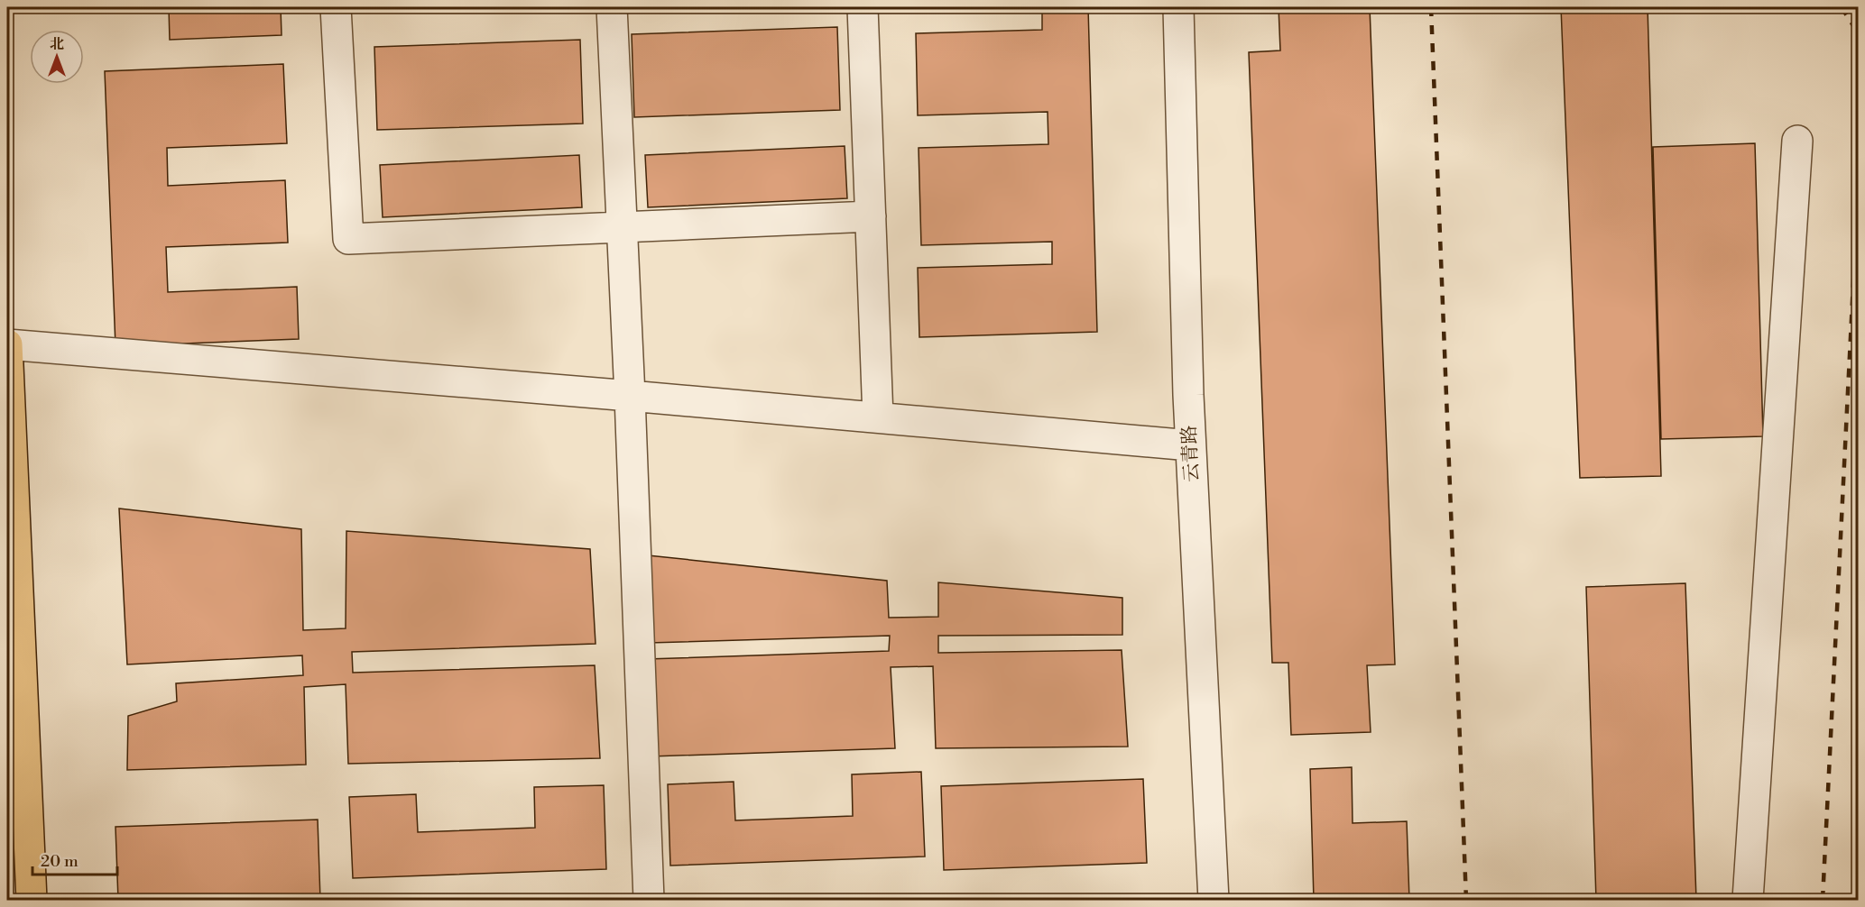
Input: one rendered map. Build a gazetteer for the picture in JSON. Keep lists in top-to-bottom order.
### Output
{
  "streets": {
    "street": ["云青路"]
  },
  "scale_bar": "20 m",
  "north": "top"
}
